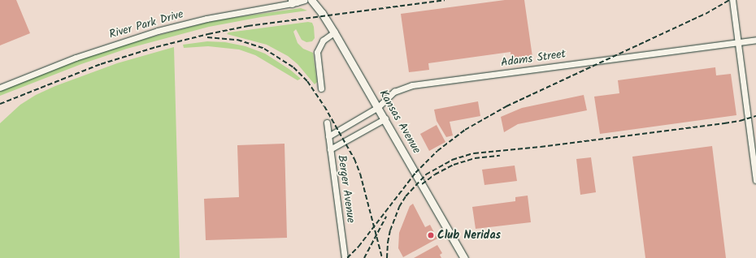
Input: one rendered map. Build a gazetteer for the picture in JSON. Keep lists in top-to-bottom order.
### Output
{
  "streets": {
    "main road": ["Kansas Avenue"],
    "street": ["River Park Drive", "Adams Street", "Berger Avenue"]
  },
  "crossings": [
    ["Adams Street", "Kansas Avenue"],
    ["Adams Street", "Berger Avenue"]
  ],
  "places": ["Club Neridas"]
}
